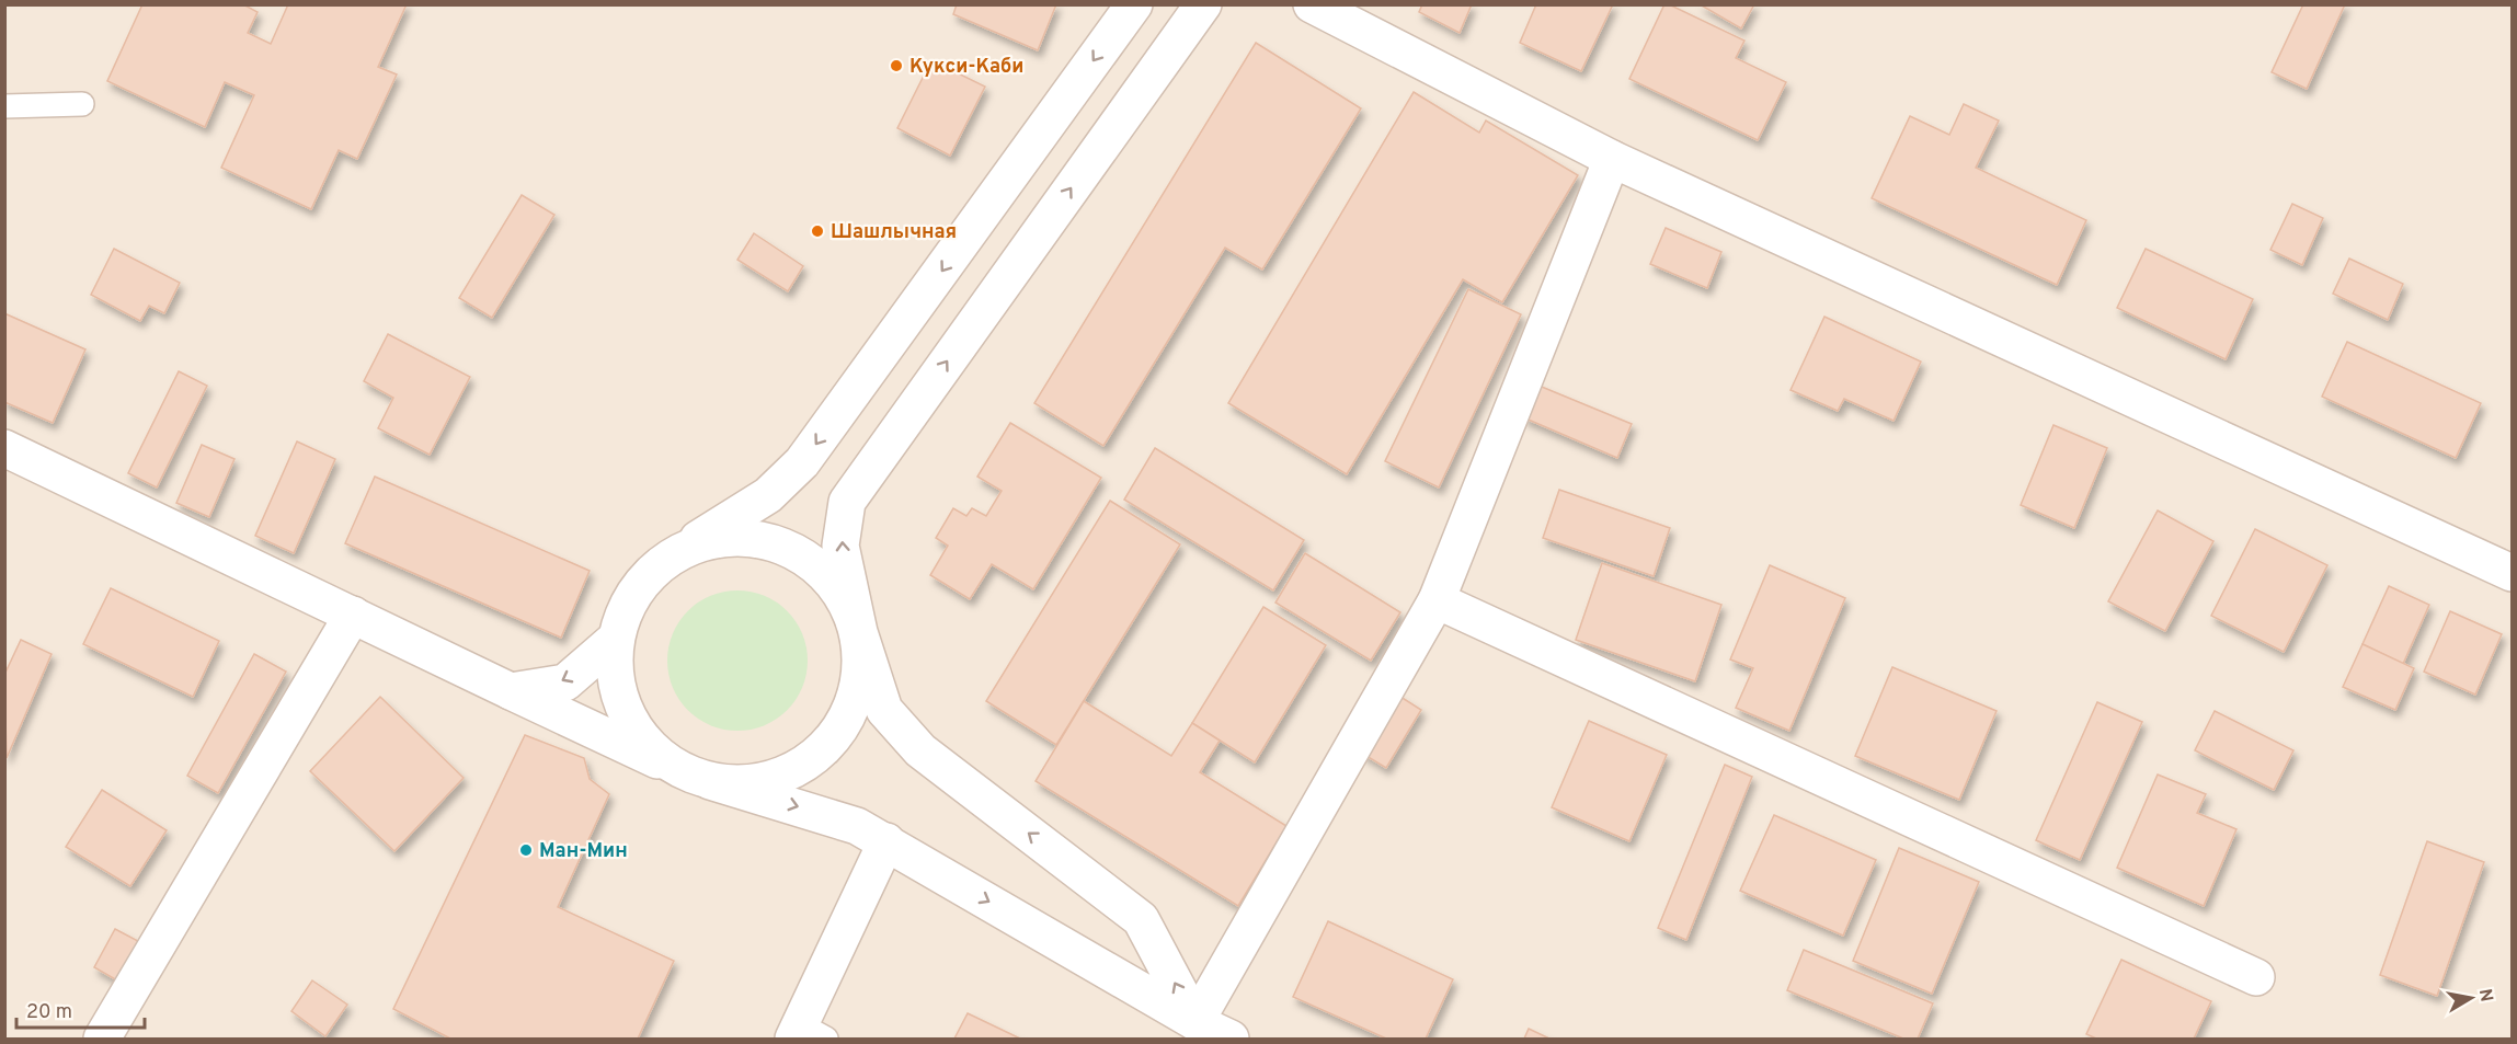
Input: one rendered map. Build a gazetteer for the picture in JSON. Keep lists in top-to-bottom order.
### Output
{
  "places": ["Кукси-Каби", "Шашлычная", "Ман-Мин"],
  "scale_bar": "20 m",
  "north": "right"
}
